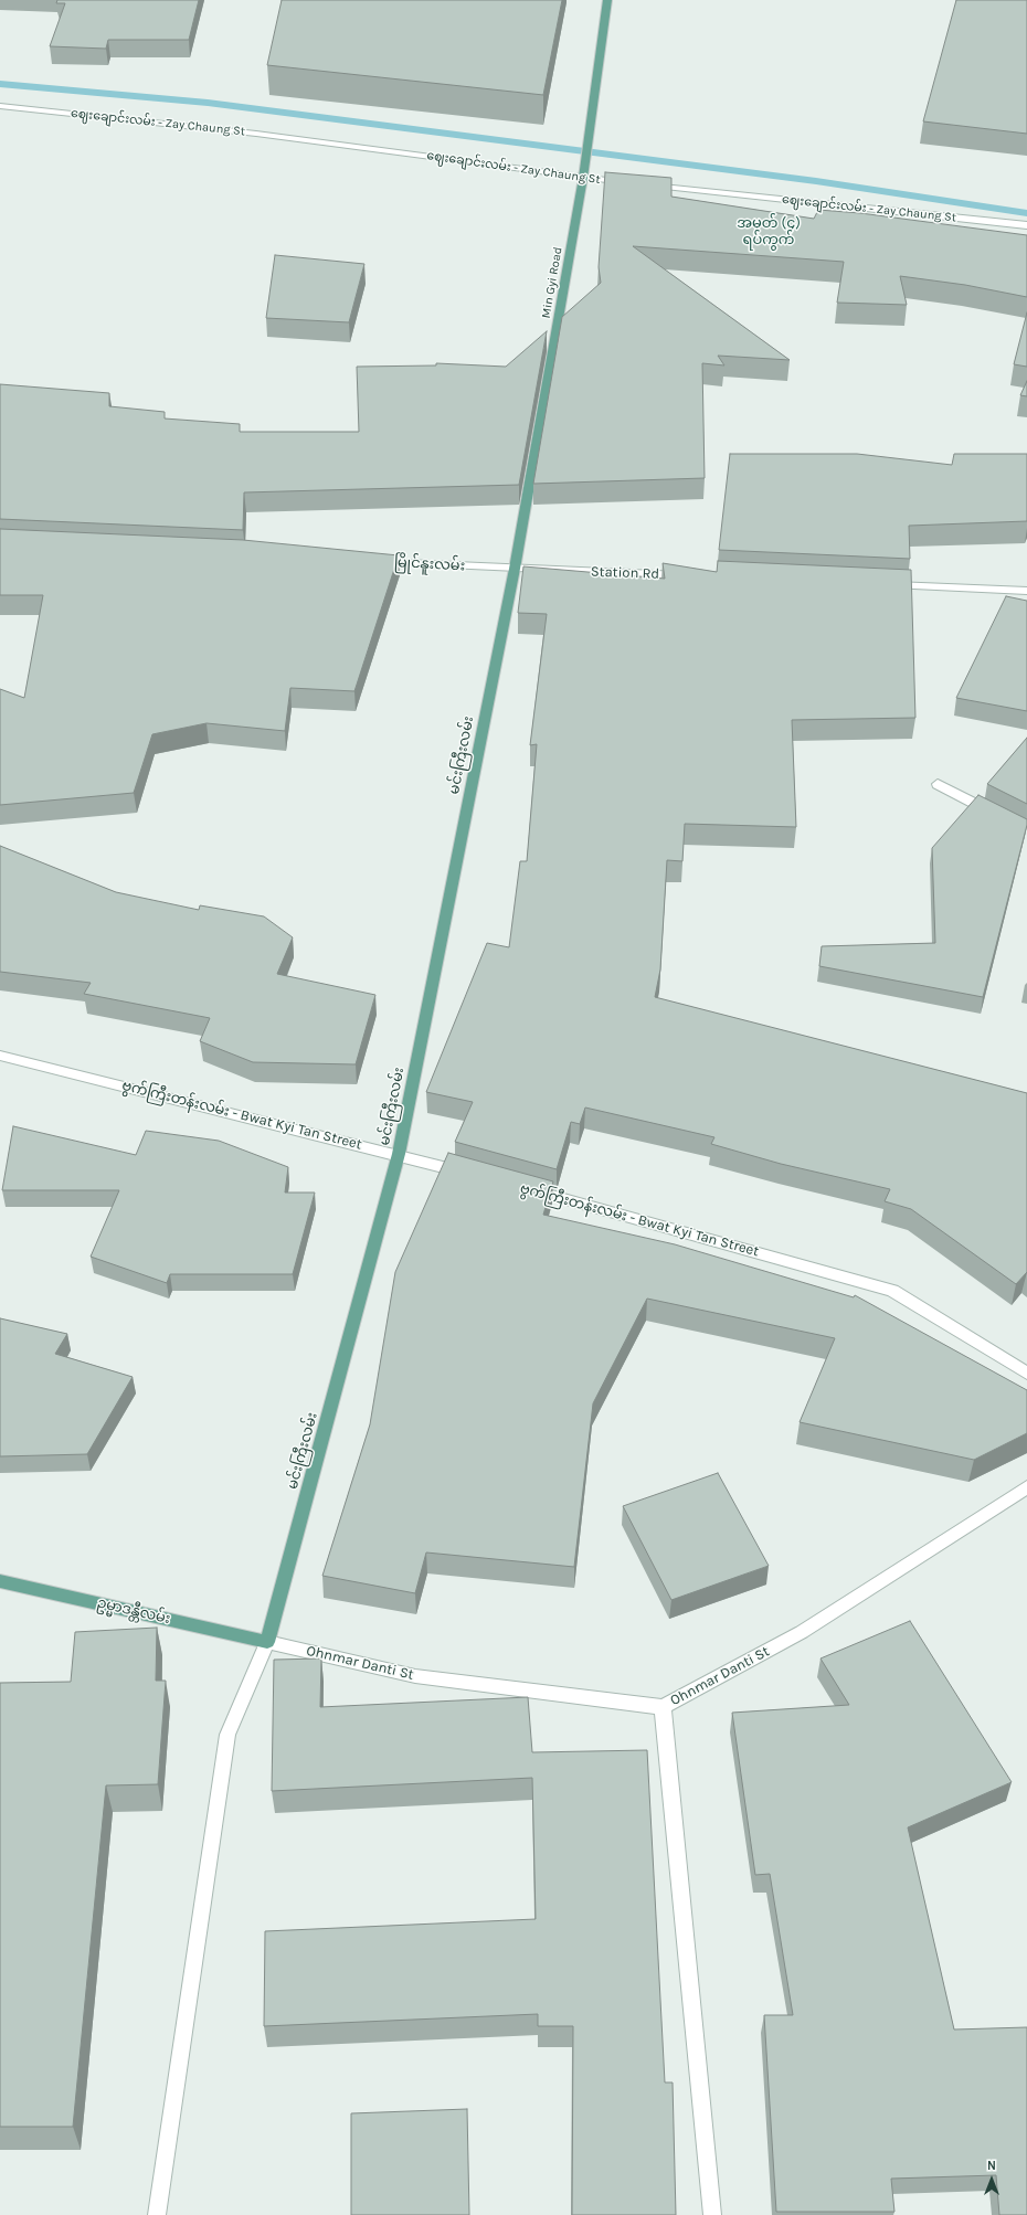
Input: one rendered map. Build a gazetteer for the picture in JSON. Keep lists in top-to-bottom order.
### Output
{
  "streets": {
    "main road": ["Min Gyi Road", "မင်းကြီးလမ်း", "ဥမ္မာဒန္တီလမ်း"],
    "street": [
      "ဈေးချောင်းလမ်း - Zay Chaung St",
      "မြိုင်နူးလမ်း",
      "Station Rd",
      "ဗွက်ကြီးတန်းလမ်း - Bwat Kyi Tan Street",
      "Ohnmar Danti St"
    ]
  },
  "crossings": [
    ["ဈေးချောင်းလမ်း - Zay Chaung St", "Min Gyi Road"],
    ["Min Gyi Road", "မြိုင်နူးလမ်း"],
    ["Min Gyi Road", "Station Rd"],
    ["Min Gyi Road", "မင်းကြီးလမ်း"],
    ["မြိုင်နူးလမ်း", "Station Rd"],
    ["မြိုင်နူးလမ်း", "မင်းကြီးလမ်း"],
    ["Station Rd", "မင်းကြီးလမ်း"],
    ["မင်းကြီးလမ်း", "ဗွက်ကြီးတန်းလမ်း - Bwat Kyi Tan Street"],
    ["မင်းကြီးလမ်း", "ဥမ္မာဒန္တီလမ်း"],
    ["မင်းကြီးလမ်း", "Ohnmar Danti St"],
    ["ဥမ္မာဒန္တီလမ်း", "Ohnmar Danti St"]
  ],
  "districts": ["အမှတ် (၄) ရပ်ကွက်"],
  "north": "top"
}
